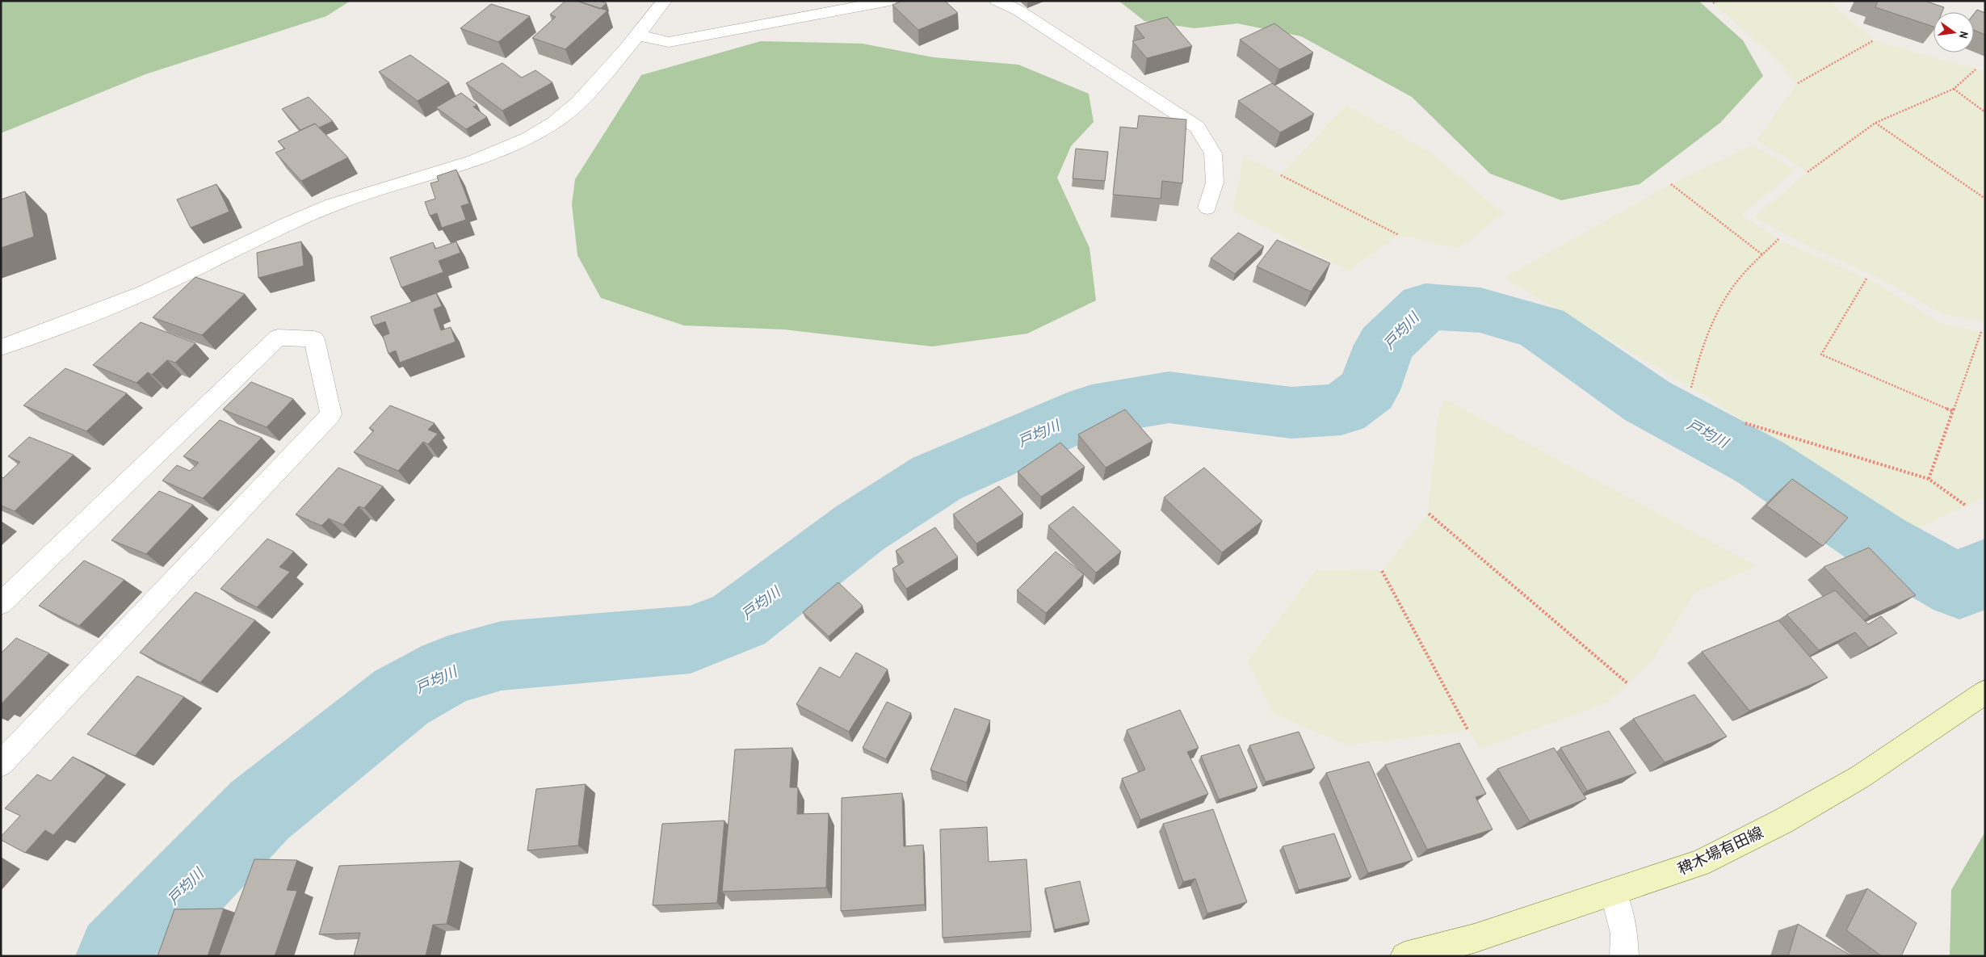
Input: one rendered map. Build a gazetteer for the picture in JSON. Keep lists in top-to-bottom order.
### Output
{
  "streets": {
    "main road": ["稗木場有田線"]
  },
  "water": ["戸均川"],
  "north": "right"
}
